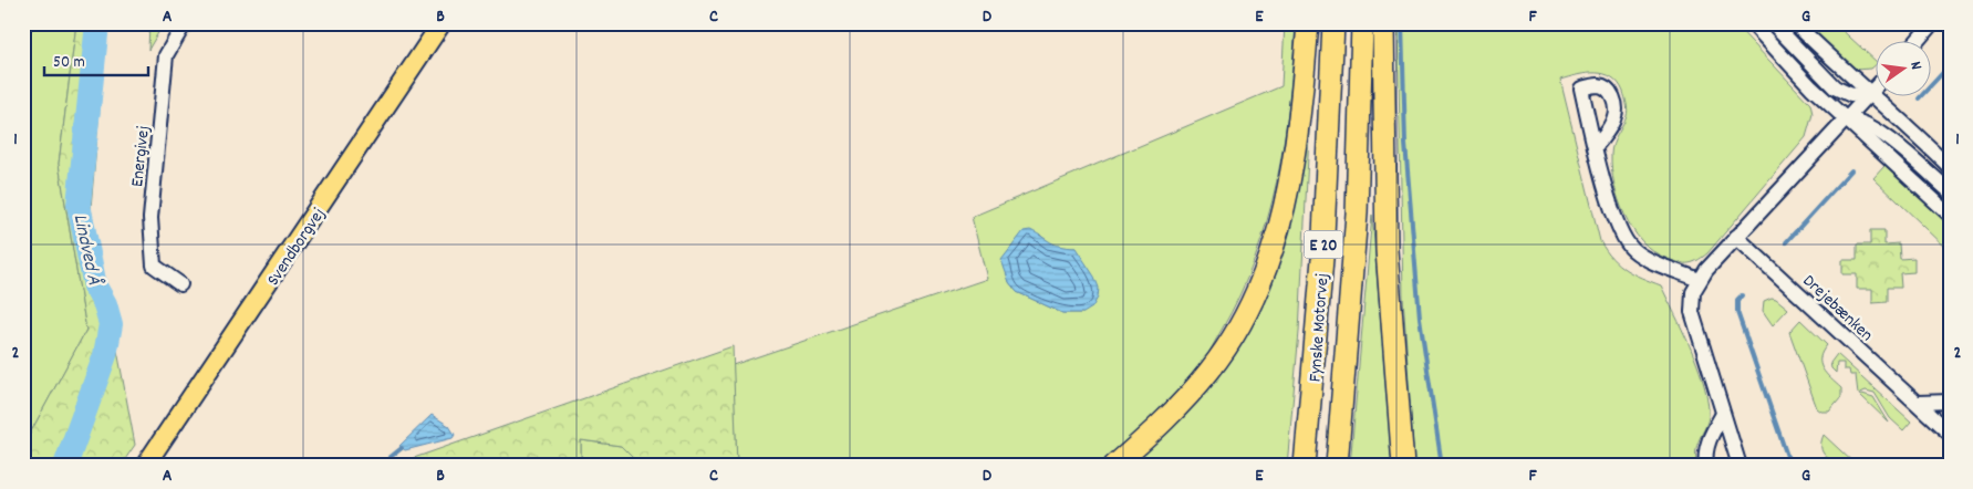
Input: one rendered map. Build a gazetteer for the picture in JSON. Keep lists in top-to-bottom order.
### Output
{
  "streets": {
    "highway": ["E 20", "Fynske Motorvej"],
    "main road": ["Svendborgvej"],
    "street": ["Energivej", "Drejebænken"]
  },
  "water": ["Lindved Å"],
  "scale_bar": "50 m",
  "north": "right",
  "grid": {
    "columns": [
      "A",
      "B",
      "C",
      "D",
      "E",
      "F",
      "G"
    ],
    "rows": ["1", "2"]
  }
}
